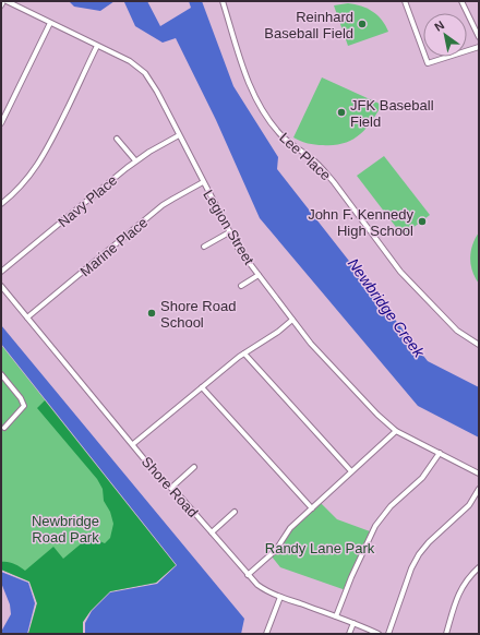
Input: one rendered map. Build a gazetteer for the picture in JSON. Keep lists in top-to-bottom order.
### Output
{
  "streets": {
    "street": [
      "Lee Place",
      "Navy Place",
      "Legion Street",
      "Marine Place",
      "Shore Road"
    ]
  },
  "crossings": [
    ["Navy Place", "Legion Street"],
    ["Legion Street", "Marine Place"],
    ["Marine Place", "Shore Road"]
  ],
  "water": ["Newbridge Creek"],
  "parks": ["Newbridge Road Park", "Randy Lane Park"],
  "places": [
    "Reinhard Baseball Field",
    "JFK Baseball Field",
    "John F. Kennedy High School",
    "Shore Road School"
  ],
  "north": "top left"
}
